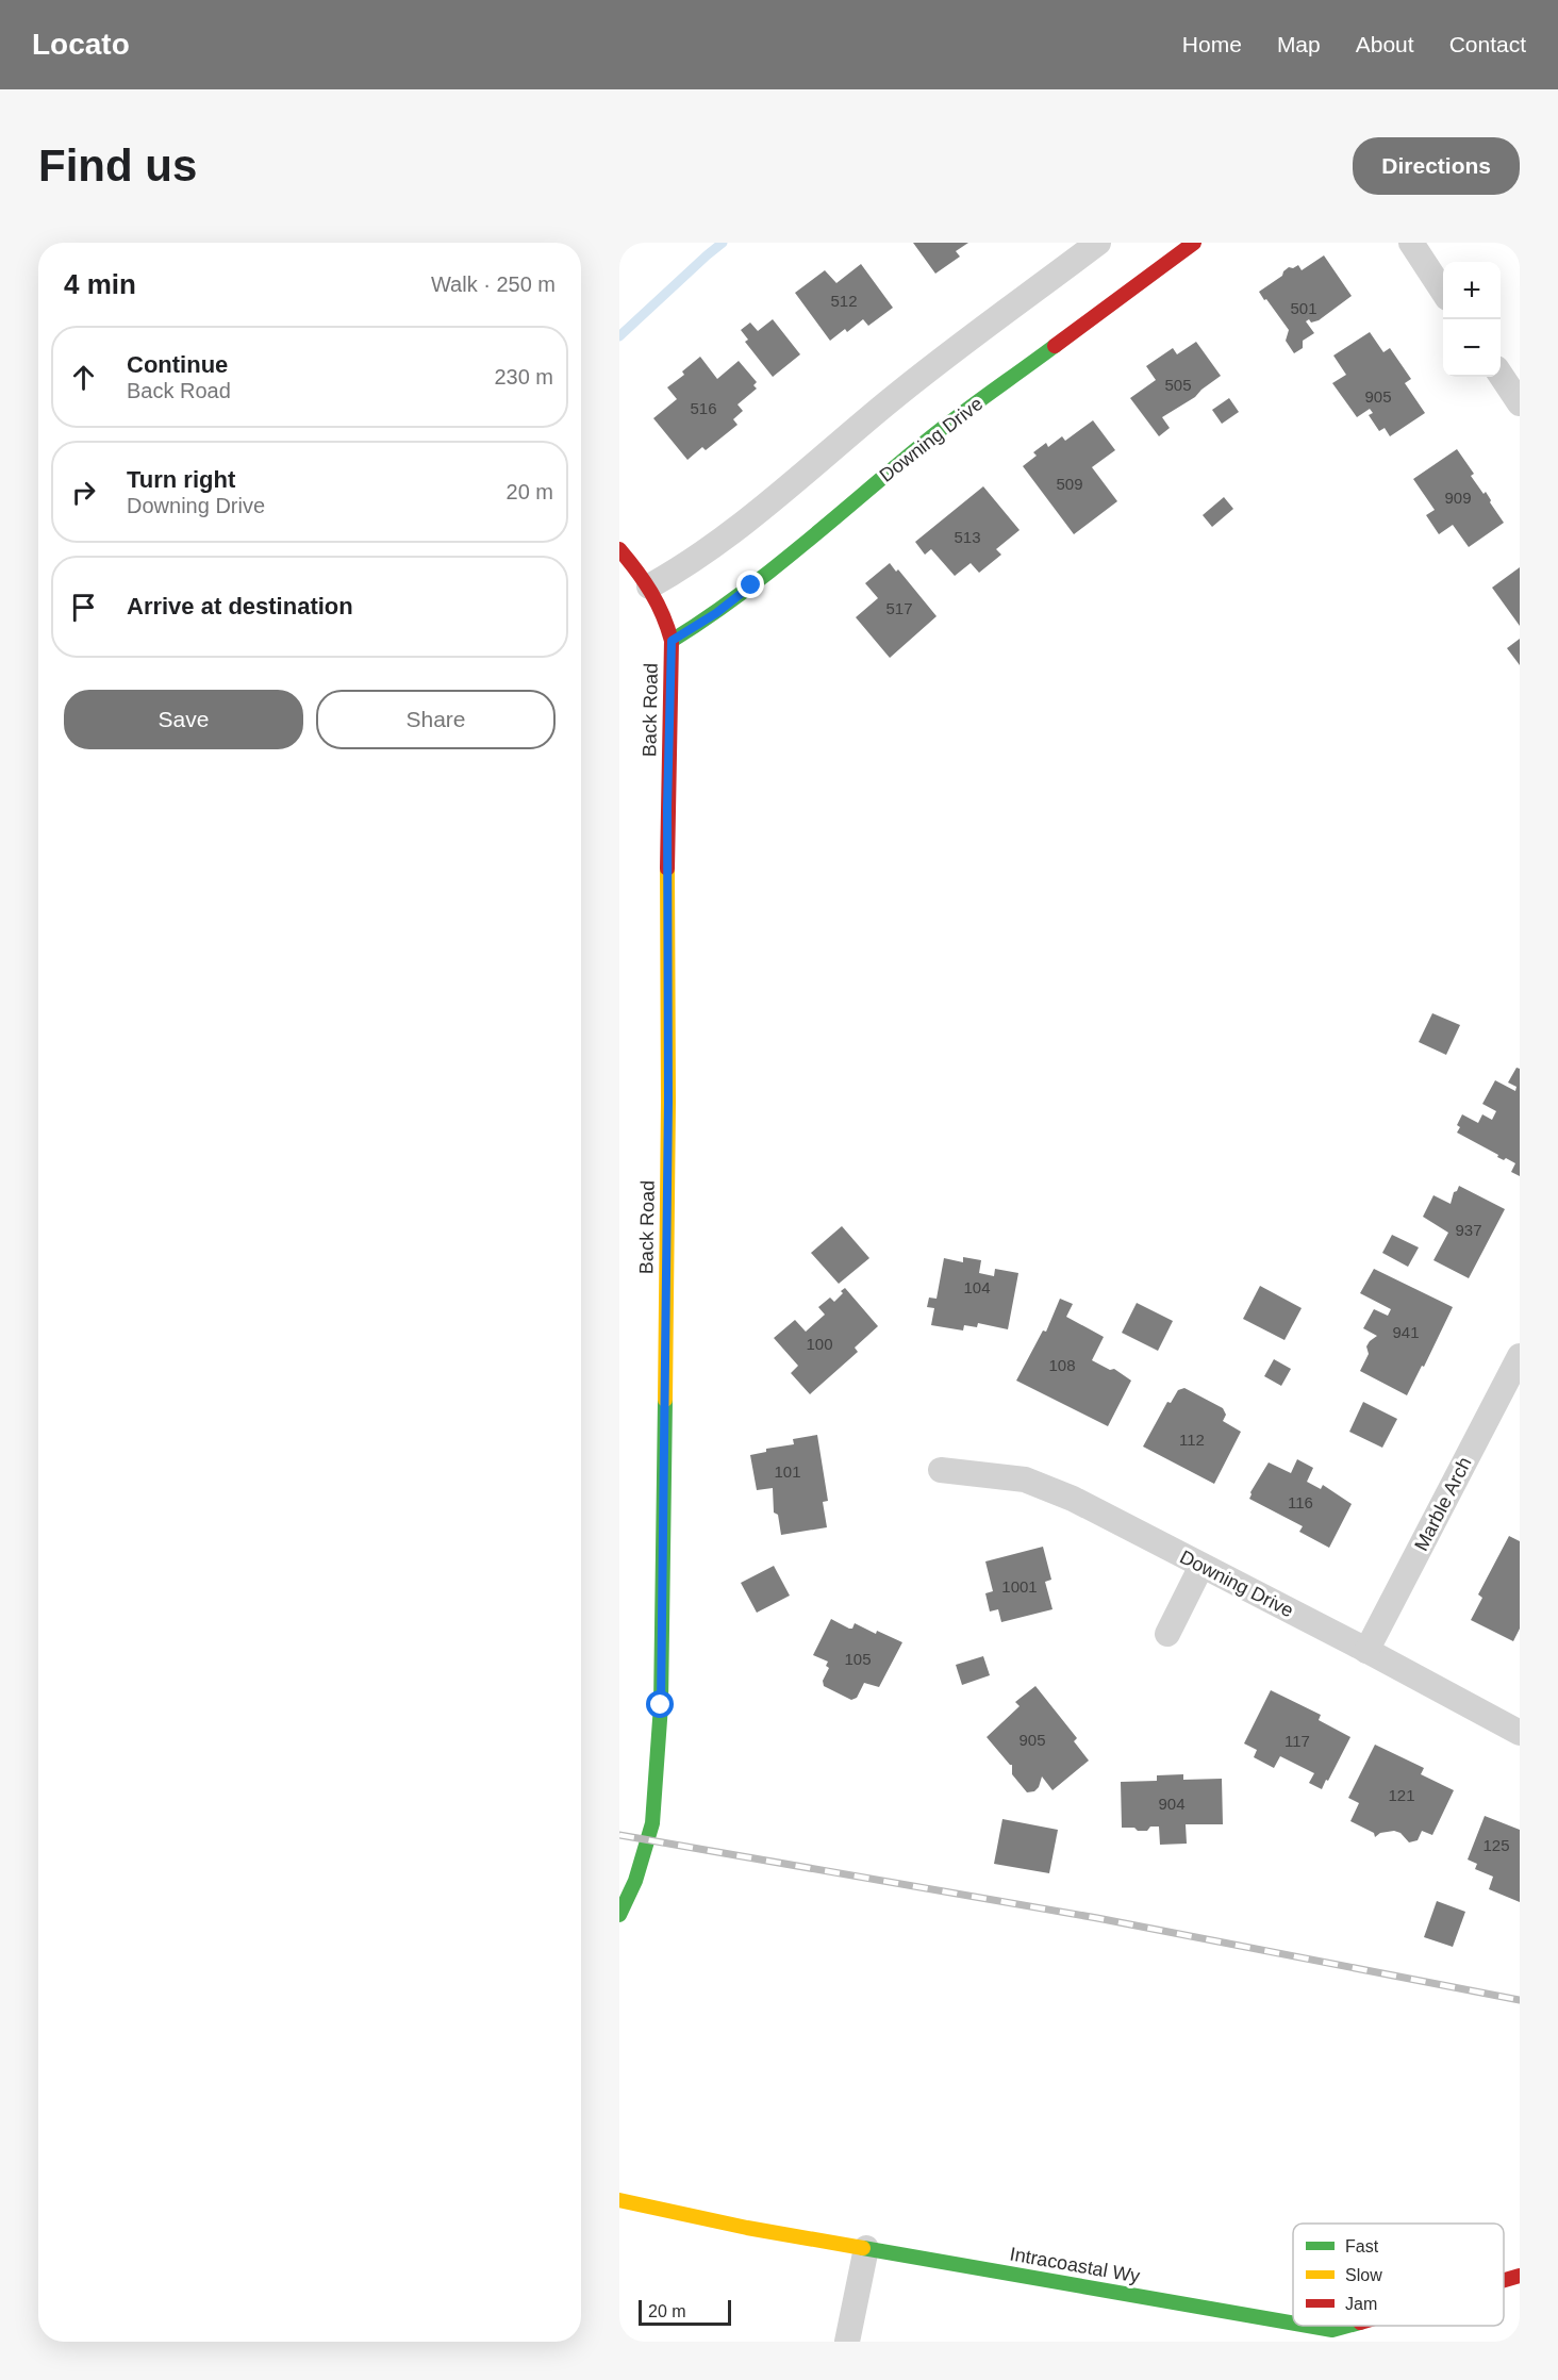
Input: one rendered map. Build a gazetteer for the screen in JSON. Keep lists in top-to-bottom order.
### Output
{
  "streets": {
    "street": [
      "Downing Drive",
      "Back Road",
      "Marble Arch",
      "Intracoastal Wy"
    ]
  },
  "crossings": [
    ["Downing Drive", "Back Road"],
    ["Downing Drive", "Marble Arch"]
  ],
  "house_numbers": [
    "512",
    "501",
    "505",
    "905",
    "516",
    "509",
    "909",
    "513",
    "517",
    "937",
    "104",
    "941",
    "100",
    "108",
    "112",
    "101",
    "116",
    "1001",
    "105",
    "905",
    "117",
    "121",
    "904",
    "125"
  ],
  "legend": ["Fast", "Slow", "Jam"],
  "scale_bar": "20 m",
  "page": {
    "header": "Locato",
    "nav": [
      "Home",
      "Map",
      "About",
      "Contact"
    ],
    "buttons": [
      "Directions",
      ["Save", "Share"]
    ],
    "title": "Find us",
    "heading": ["4 min", "Walk · 250 m"],
    "map_buttons": ["+", "−"],
    "list": [
      ["Continue", "Back Road", "230 m"],
      ["Turn right", "Downing Drive", "20 m"],
      "Arrive at destination"
    ],
    "scale": "20 m"
  }
}
